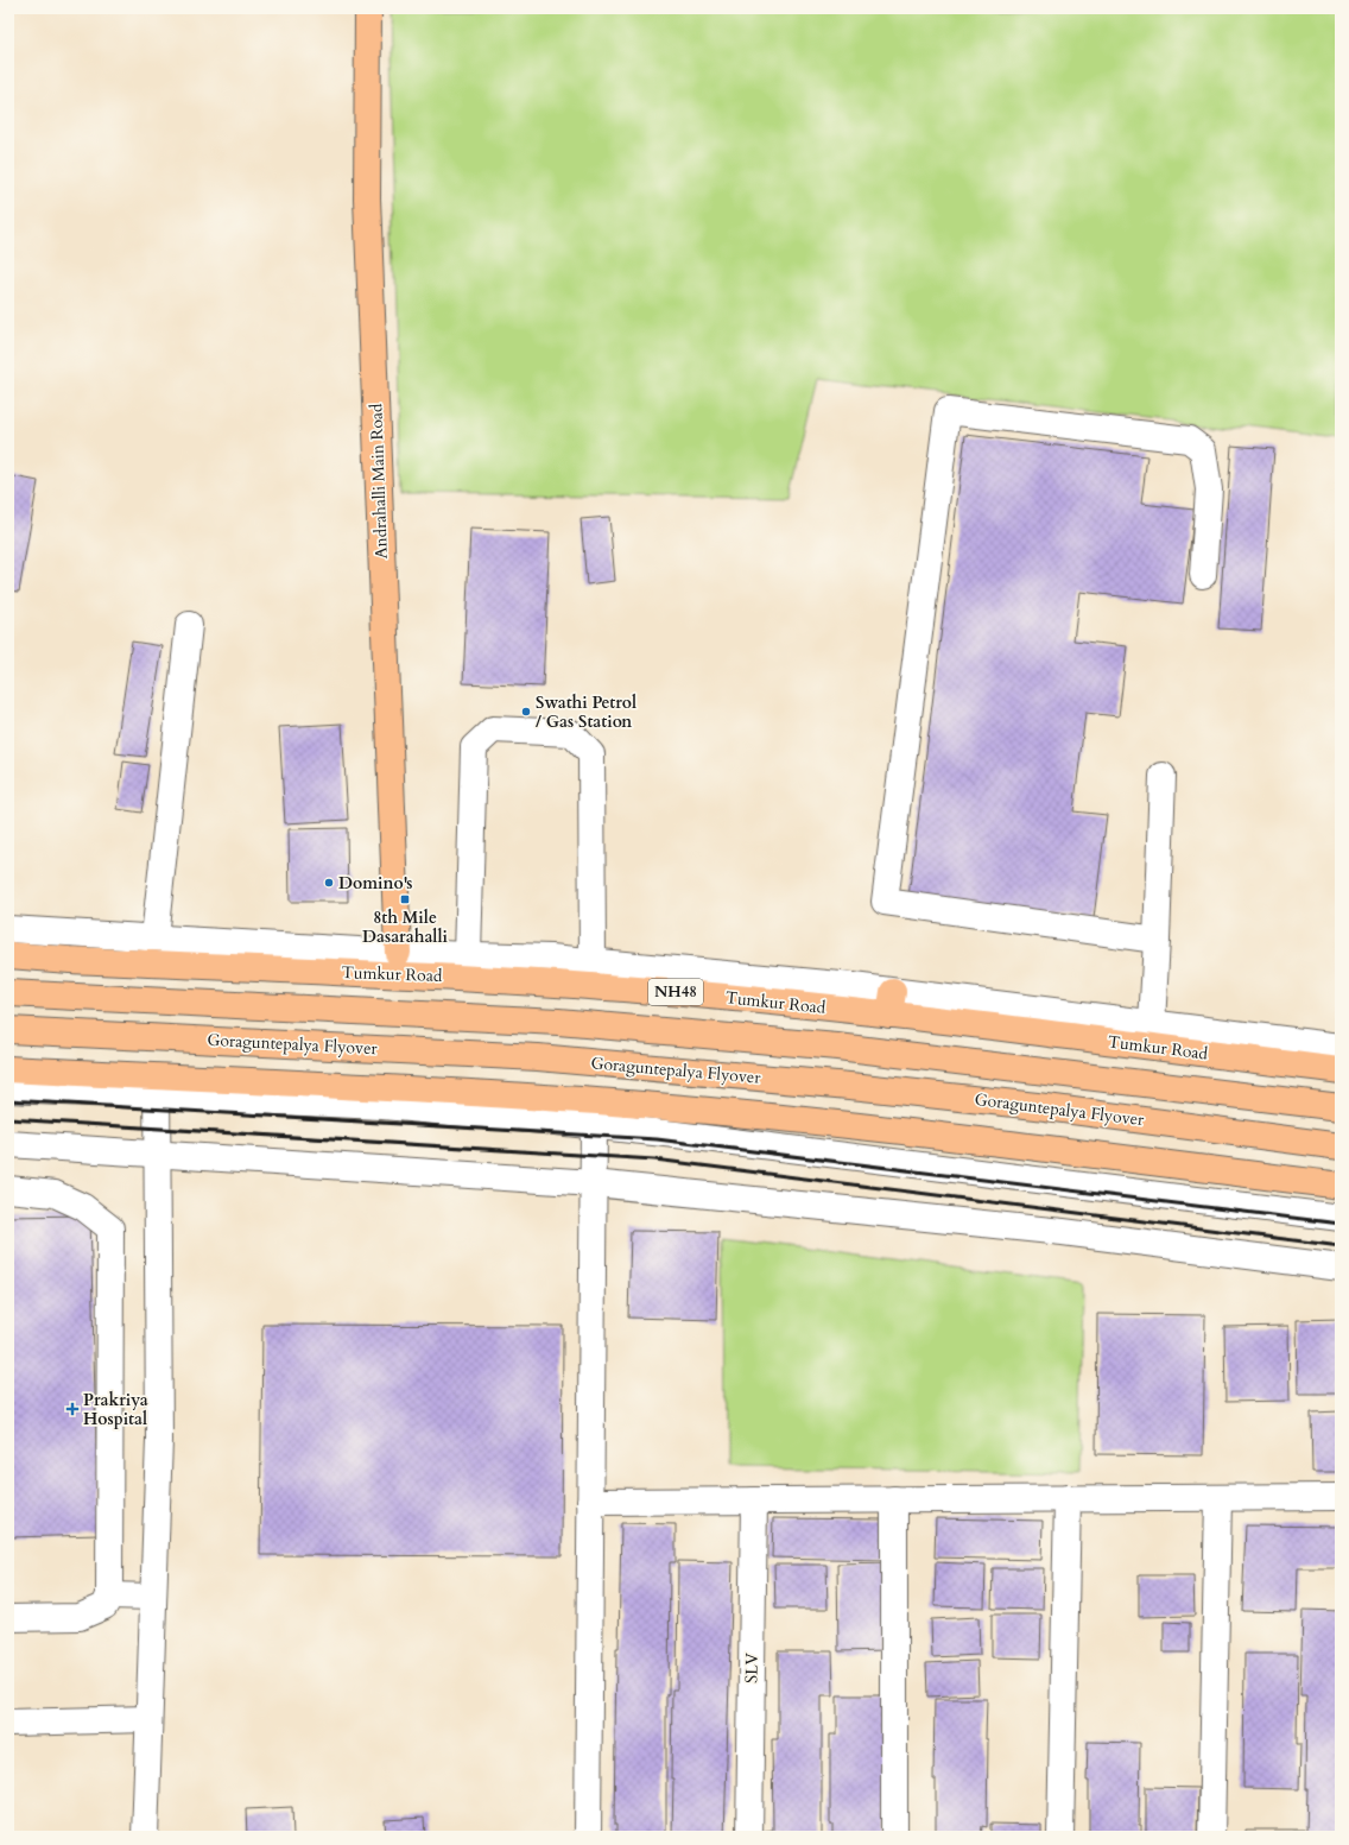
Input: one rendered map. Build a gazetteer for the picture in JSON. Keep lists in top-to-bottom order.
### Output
{
  "streets": {
    "main road": [
      "Andrahalli Main Road",
      "Tumkur Road",
      "NH48",
      "Goraguntepalya Flyover"
    ],
    "street": ["SLV"]
  },
  "places": {
    "other": ["Swathi Petrol / Gas Station", "Domino's"],
    "transit": ["8th Mile Dasarahalli"],
    "health": ["Prakriya Hospital"]
  }
}
